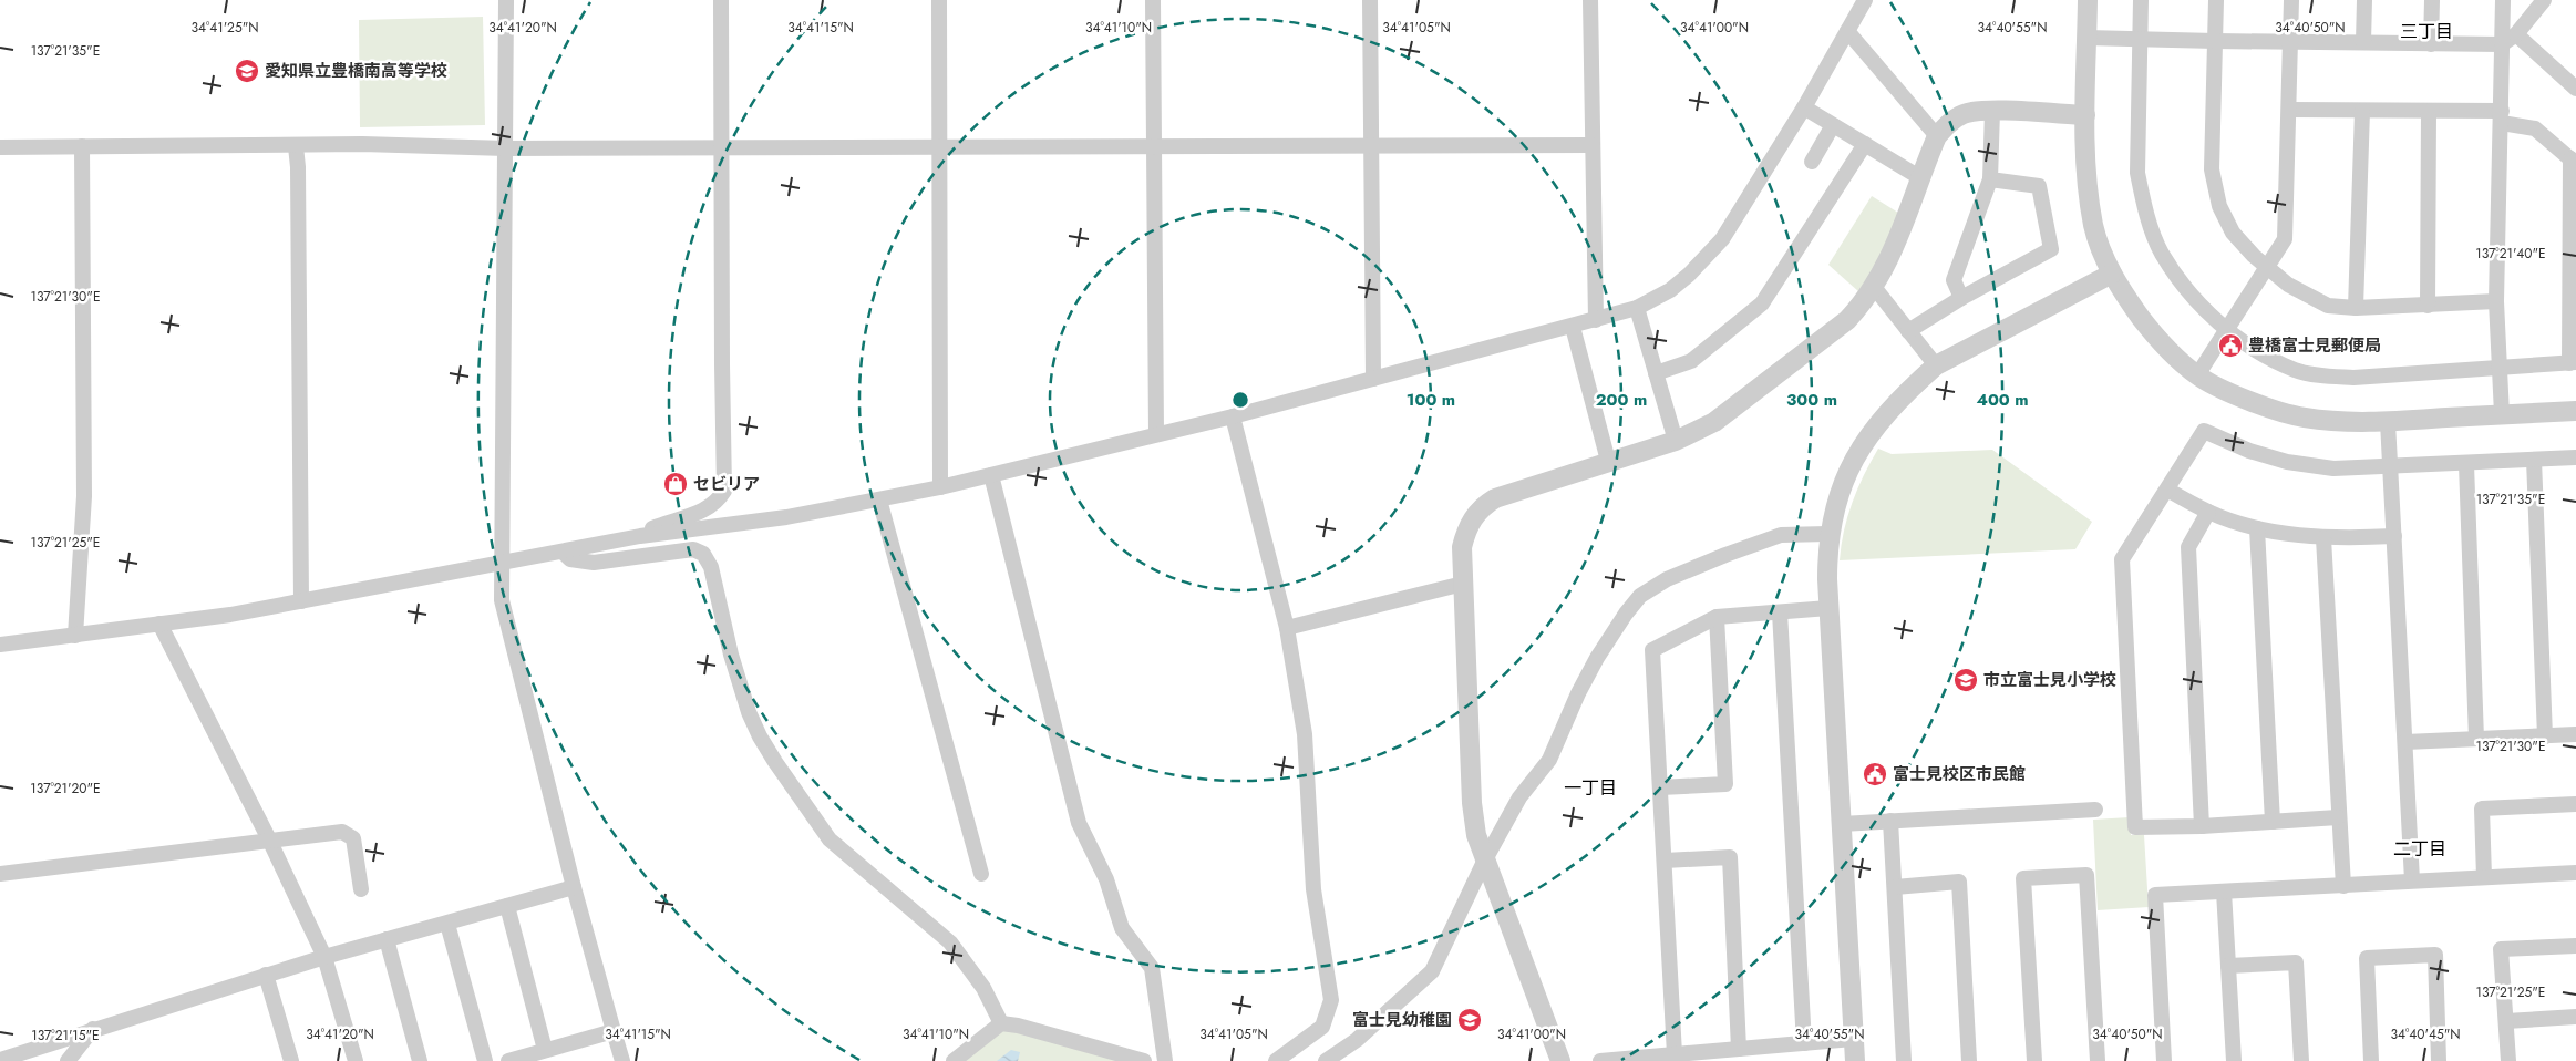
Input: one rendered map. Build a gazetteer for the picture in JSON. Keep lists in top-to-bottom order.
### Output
{
  "districts": ["三丁目", "一丁目", "二丁目"],
  "places": {
    "school or university": ["愛知県立豊橋南高等学校", "市立富士見小学校", "富士見幼稚園"],
    "public building": ["豊橋富士見郵便局", "富士見校区市民館"],
    "shop": ["セビリア"]
  },
  "coordinates": [
    "34°41'25\"N",
    "34°41'20\"N",
    "34°41'15\"N",
    "34°41'10\"N",
    "34°41'05\"N",
    "34°41'00\"N",
    "34°40'55\"N",
    "34°40'50\"N",
    "137°21'35\"E",
    "137°21'40\"E",
    "137°21'30\"E",
    "137°21'25\"E",
    "137°21'20\"E",
    "34°40'45\"N",
    "137°21'15\"E"
  ],
  "rings": [
    "100 m",
    "200 m",
    "300 m",
    "400 m"
  ]
}
